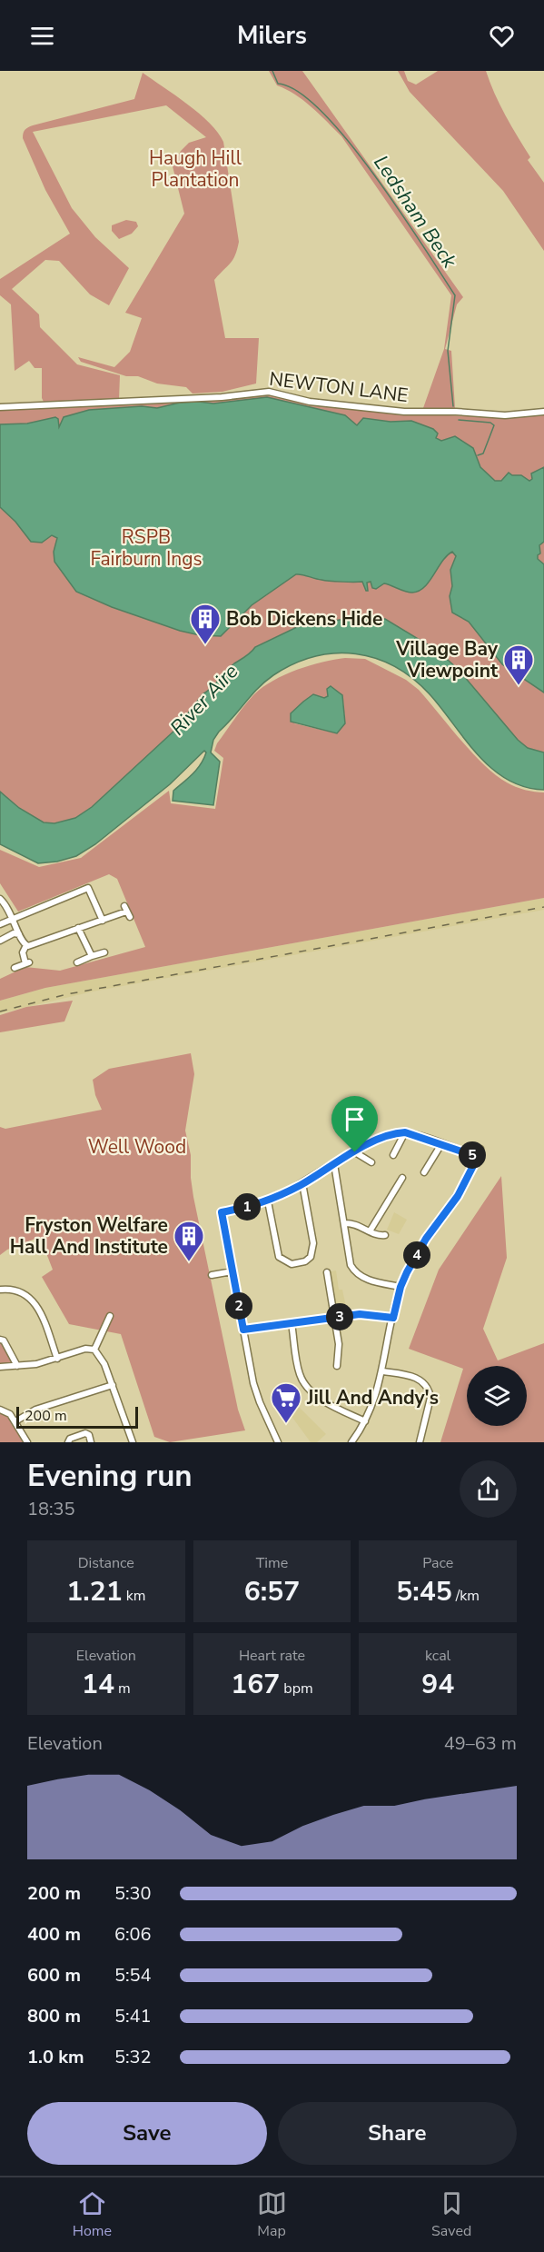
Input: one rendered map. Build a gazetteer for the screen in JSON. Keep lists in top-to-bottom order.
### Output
{
  "streets": {
    "street": ["NEWTON LANE"]
  },
  "water": ["Ledsham Beck", "River Aire"],
  "parks": ["Haugh Hill Plantation", "RSPB Fairburn Ings", "Well Wood"],
  "places": {
    "building": ["Bob Dickens Hide", "Village Bay Viewpoint", "Fryston Welfare Hall And Institute"],
    "supermarket": ["Jill And Andy's"]
  },
  "scale_bar": "200 m",
  "page": {
    "header": "Milers",
    "pins": [
      "5",
      "1",
      "4",
      "2",
      "3"
    ],
    "scale": "200 m",
    "heading": ["Evening run", "18:35"],
    "stats": [
      ["Distance", "1.21 km"],
      ["Time", "6:57"],
      ["Pace", "5:45 /km"],
      ["Elevation", "14 m"],
      ["Heart rate", "167 bpm"],
      ["kcal", "94"]
    ],
    "chart": ["Elevation", "49–63 m"],
    "list": [
      {
        "name": "200 m",
        "note": "5:30"
      },
      {
        "name": "400 m",
        "note": "6:06"
      },
      {
        "name": "600 m",
        "note": "5:54"
      },
      {
        "name": "800 m",
        "note": "5:41"
      },
      {
        "name": "1.0 km",
        "note": "5:32"
      }
    ],
    "buttons": ["Save", "Share"],
    "tabs": ["Home", "Map", "Saved"]
  }
}
